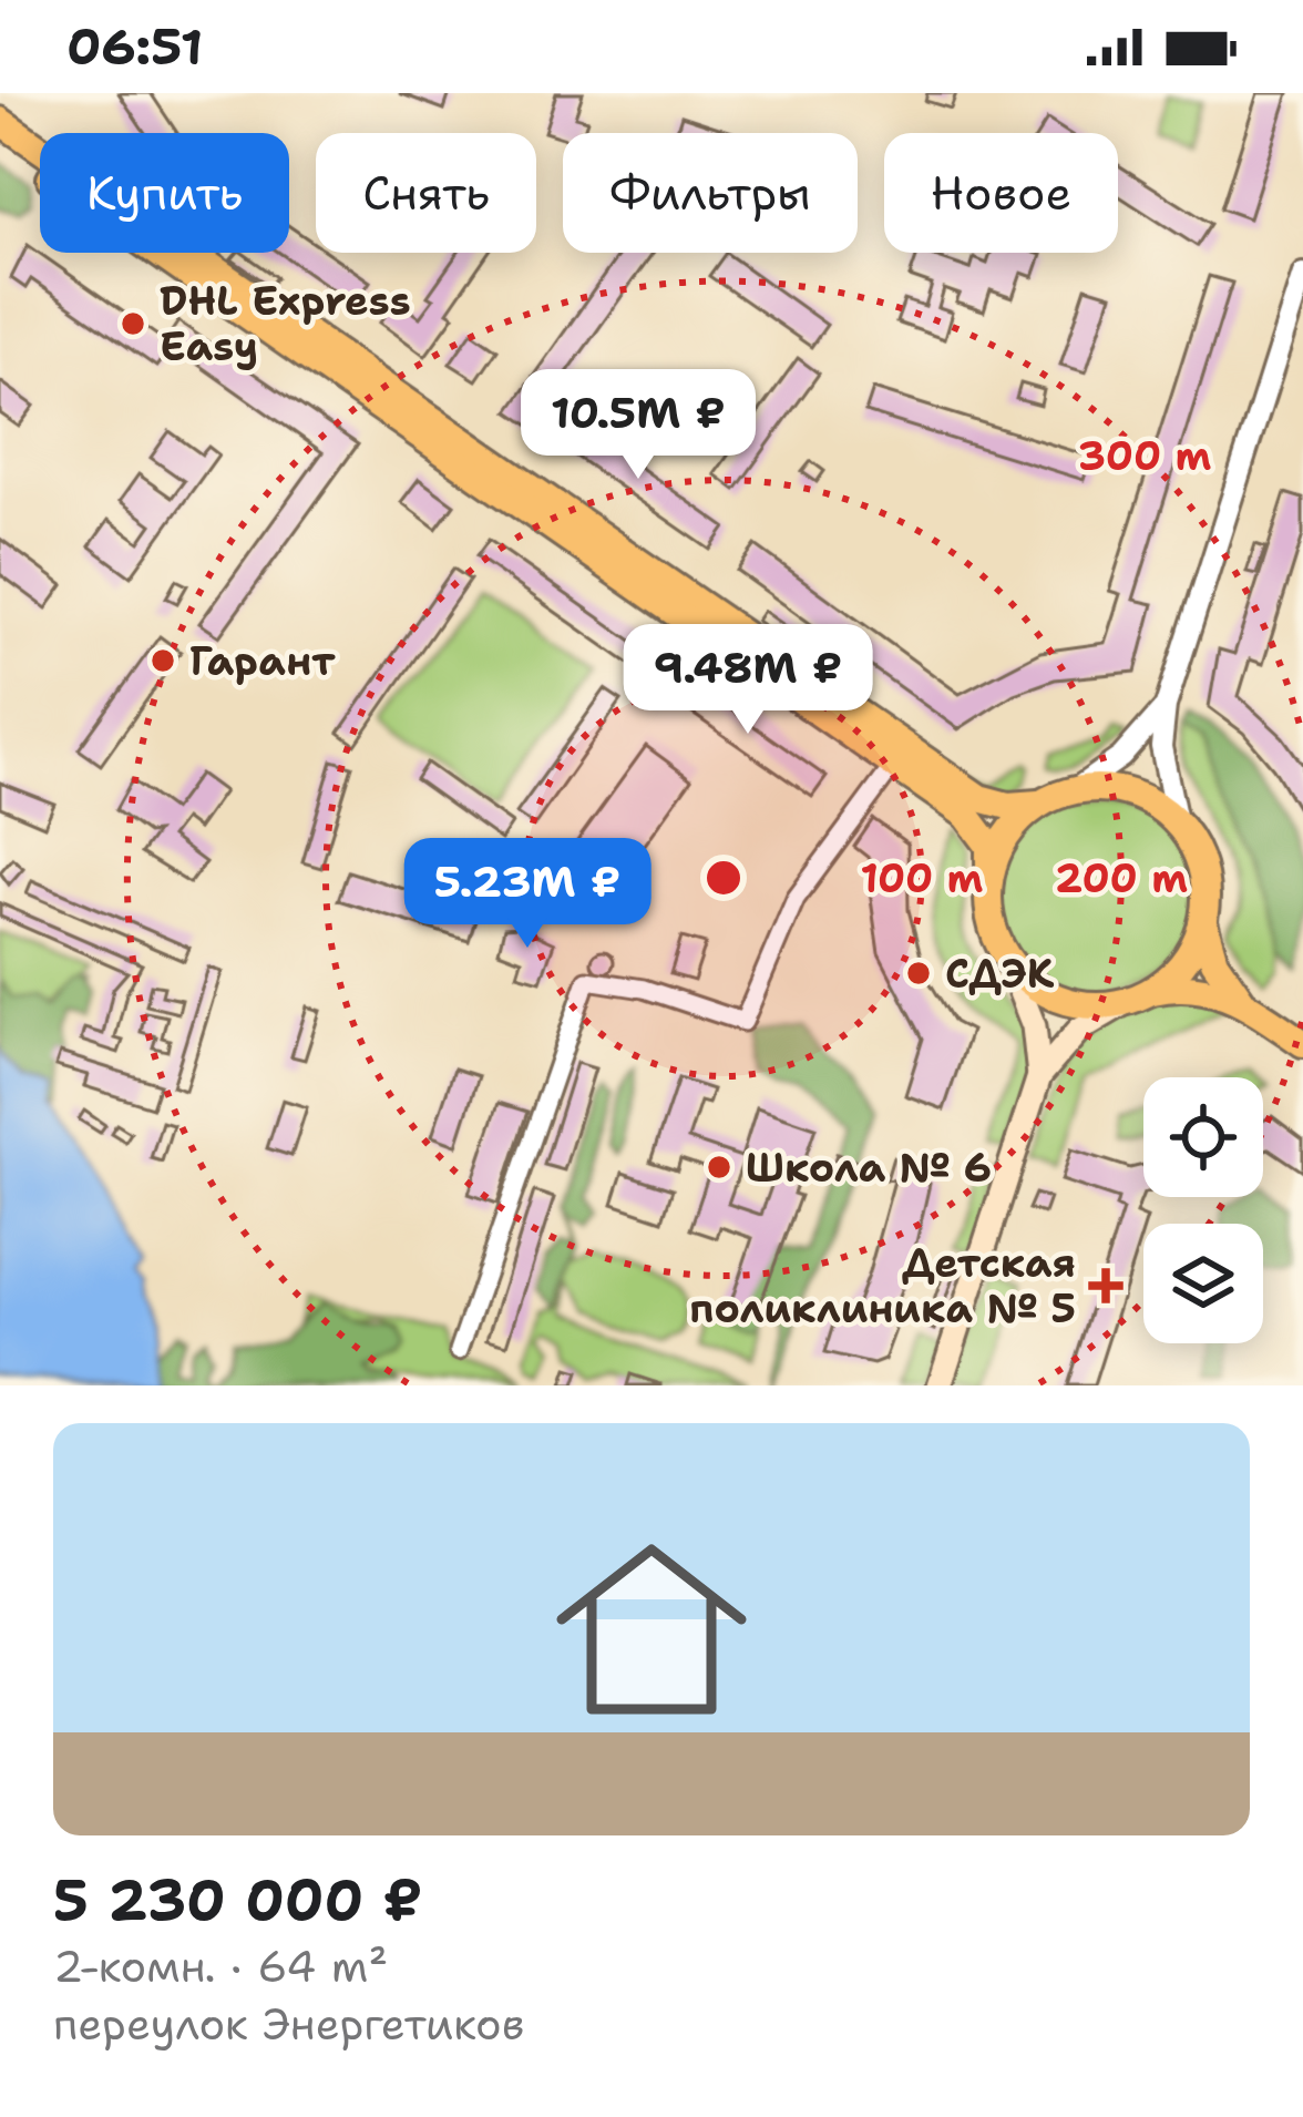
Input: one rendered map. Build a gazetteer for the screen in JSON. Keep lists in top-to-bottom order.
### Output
{
  "places": {
    "other": [
      "DHL Express Easy",
      "Гарант",
      "СДЭК",
      "Школа № 6"
    ],
    "health": ["Детская поликлиника № 5"]
  },
  "page": {
    "status": "06:51",
    "chip": [
      "Купить",
      "Снять",
      "Фильтры",
      "Новое"
    ],
    "price": ["10.5M ₽", "9.48M ₽", "5.23M ₽"],
    "list": [
      {
        "name": "5 230 000 ₽",
        "note": "2-комн. · 64 m² · переулок Энергетиков"
      }
    ]
  },
  "rings": ["300 m", "100 m", "200 m"]
}
